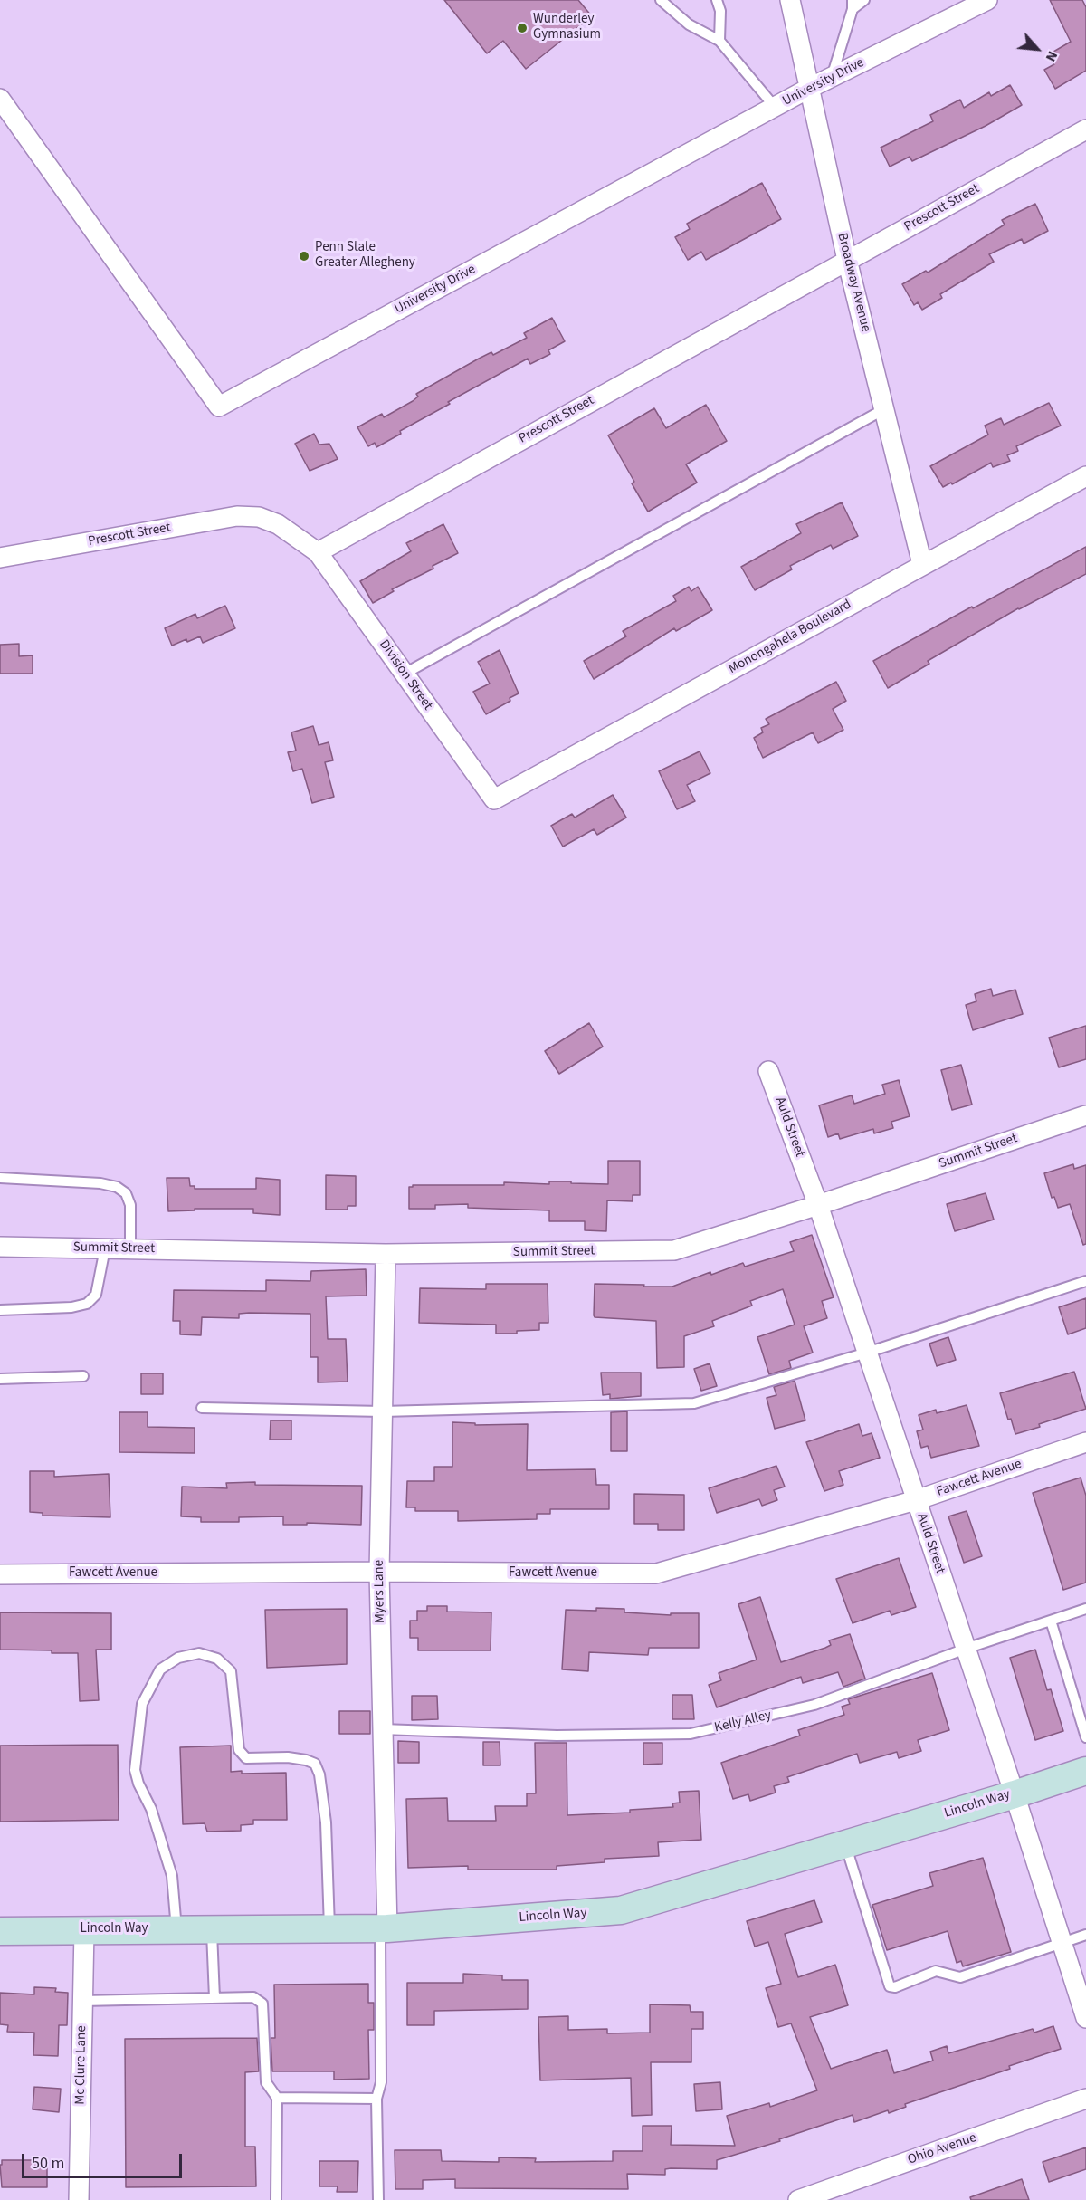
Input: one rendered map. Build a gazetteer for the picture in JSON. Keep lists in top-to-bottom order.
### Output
{
  "streets": {
    "main road": ["Lincoln Way"],
    "street": [
      "University Drive",
      "Prescott Street",
      "Broadway Avenue",
      "Monongahela Boulevard",
      "Division Street",
      "Auld Street",
      "Summit Street",
      "Fawcett Avenue",
      "Myers Lane",
      "Mc Clure Lane",
      "Ohio Avenue"
    ],
    "lane": ["Kelly Alley"]
  },
  "crossings": [
    ["University Drive", "Broadway Avenue"],
    ["Prescott Street", "Broadway Avenue"],
    ["Prescott Street", "Division Street"],
    ["Broadway Avenue", "Monongahela Boulevard"],
    ["Monongahela Boulevard", "Division Street"],
    ["Auld Street", "Summit Street"],
    ["Auld Street", "Fawcett Avenue"],
    ["Auld Street", "Kelly Alley"],
    ["Auld Street", "Lincoln Way"],
    ["Summit Street", "Myers Lane"],
    ["Fawcett Avenue", "Myers Lane"],
    ["Myers Lane", "Kelly Alley"],
    ["Myers Lane", "Lincoln Way"],
    ["Lincoln Way", "Mc Clure Lane"]
  ],
  "places": ["Wunderley Gymnasium", "Penn State Greater Allegheny"],
  "scale_bar": "50 m",
  "north": "bottom right"
}
